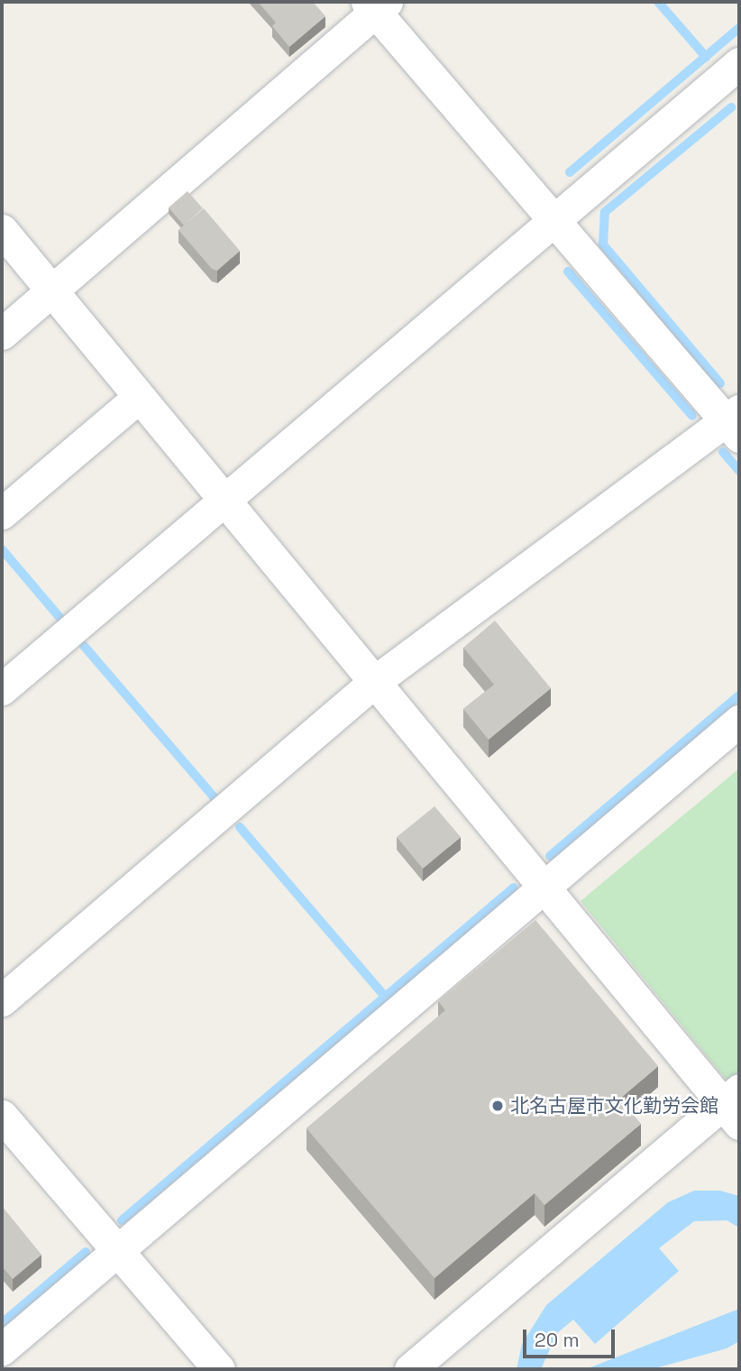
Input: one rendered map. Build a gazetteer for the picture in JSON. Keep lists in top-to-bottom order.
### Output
{
  "places": ["北名古屋市文化勤労会館"],
  "scale_bar": "20 m"
}
